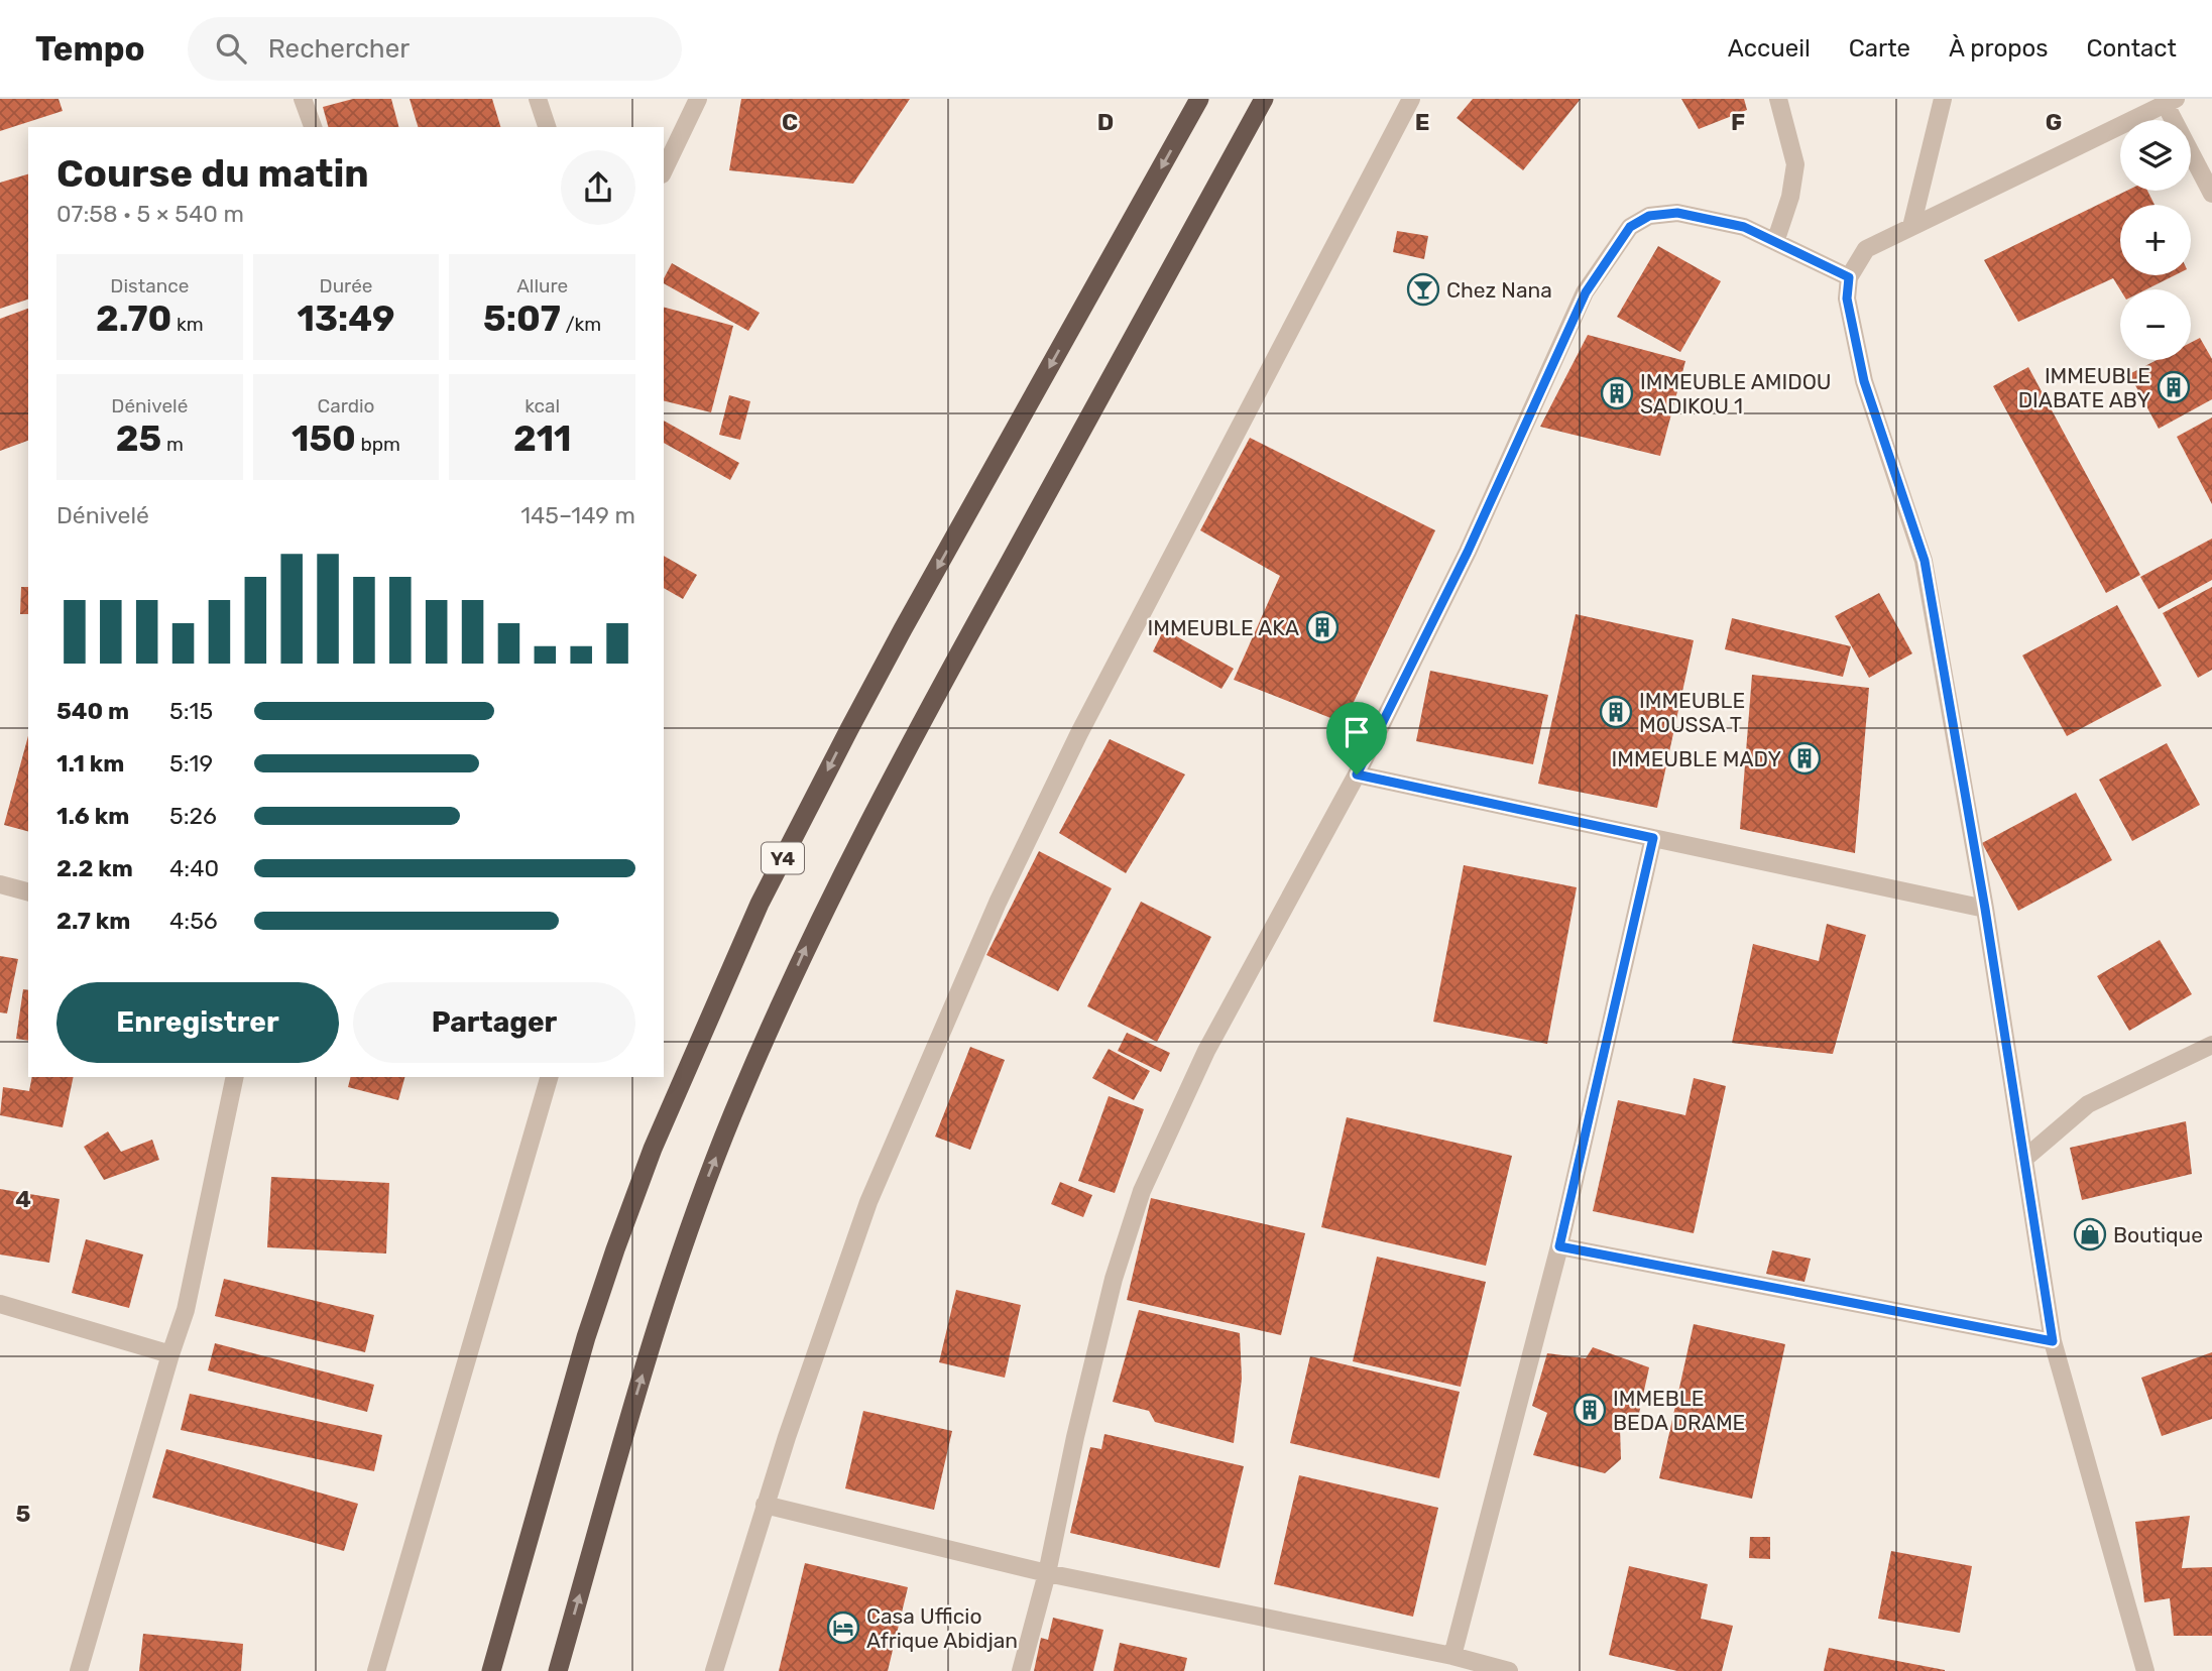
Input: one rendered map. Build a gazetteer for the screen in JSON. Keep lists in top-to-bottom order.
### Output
{
  "streets": {
    "highway": ["Y4"]
  },
  "places": {
    "bar": ["Chez Nana"],
    "building": [
      "IMMEUBLE DIABATE ABY",
      "IMMEUBLE AMIDOU SADIKOU 1",
      "IMMEUBLE AKA",
      "IMMEUBLE MOUSSA T",
      "IMMEUBLE MADY",
      "IMMEBLE BEDA DRAME"
    ],
    "shop": ["Boutique"],
    "hotel": ["Casa Ufficio Afrique Abidjan"]
  },
  "page": {
    "header": "Tempo",
    "search": "Rechercher",
    "nav": [
      "Accueil",
      "Carte",
      "À propos",
      "Contact"
    ],
    "map_buttons": ["+", "−"],
    "heading": ["Course du matin", "07:58 · 5 × 540 m"],
    "stats": [
      ["Distance", "2.70 km"],
      ["Durée", "13:49"],
      ["Allure", "5:07 /km"],
      ["Dénivelé", "25 m"],
      ["Cardio", "150 bpm"],
      ["kcal", "211"]
    ],
    "chart": ["Dénivelé", "145–149 m"],
    "list": [
      {
        "name": "540 m",
        "note": "5:15"
      },
      {
        "name": "1.1 km",
        "note": "5:19"
      },
      {
        "name": "1.6 km",
        "note": "5:26"
      },
      {
        "name": "2.2 km",
        "note": "4:40"
      },
      {
        "name": "2.7 km",
        "note": "4:56"
      }
    ],
    "buttons": ["Enregistrer", "Partager"]
  },
  "grid": {
    "columns": [
      "C",
      "D",
      "E",
      "F",
      "G"
    ],
    "rows": ["4", "5"]
  }
}
